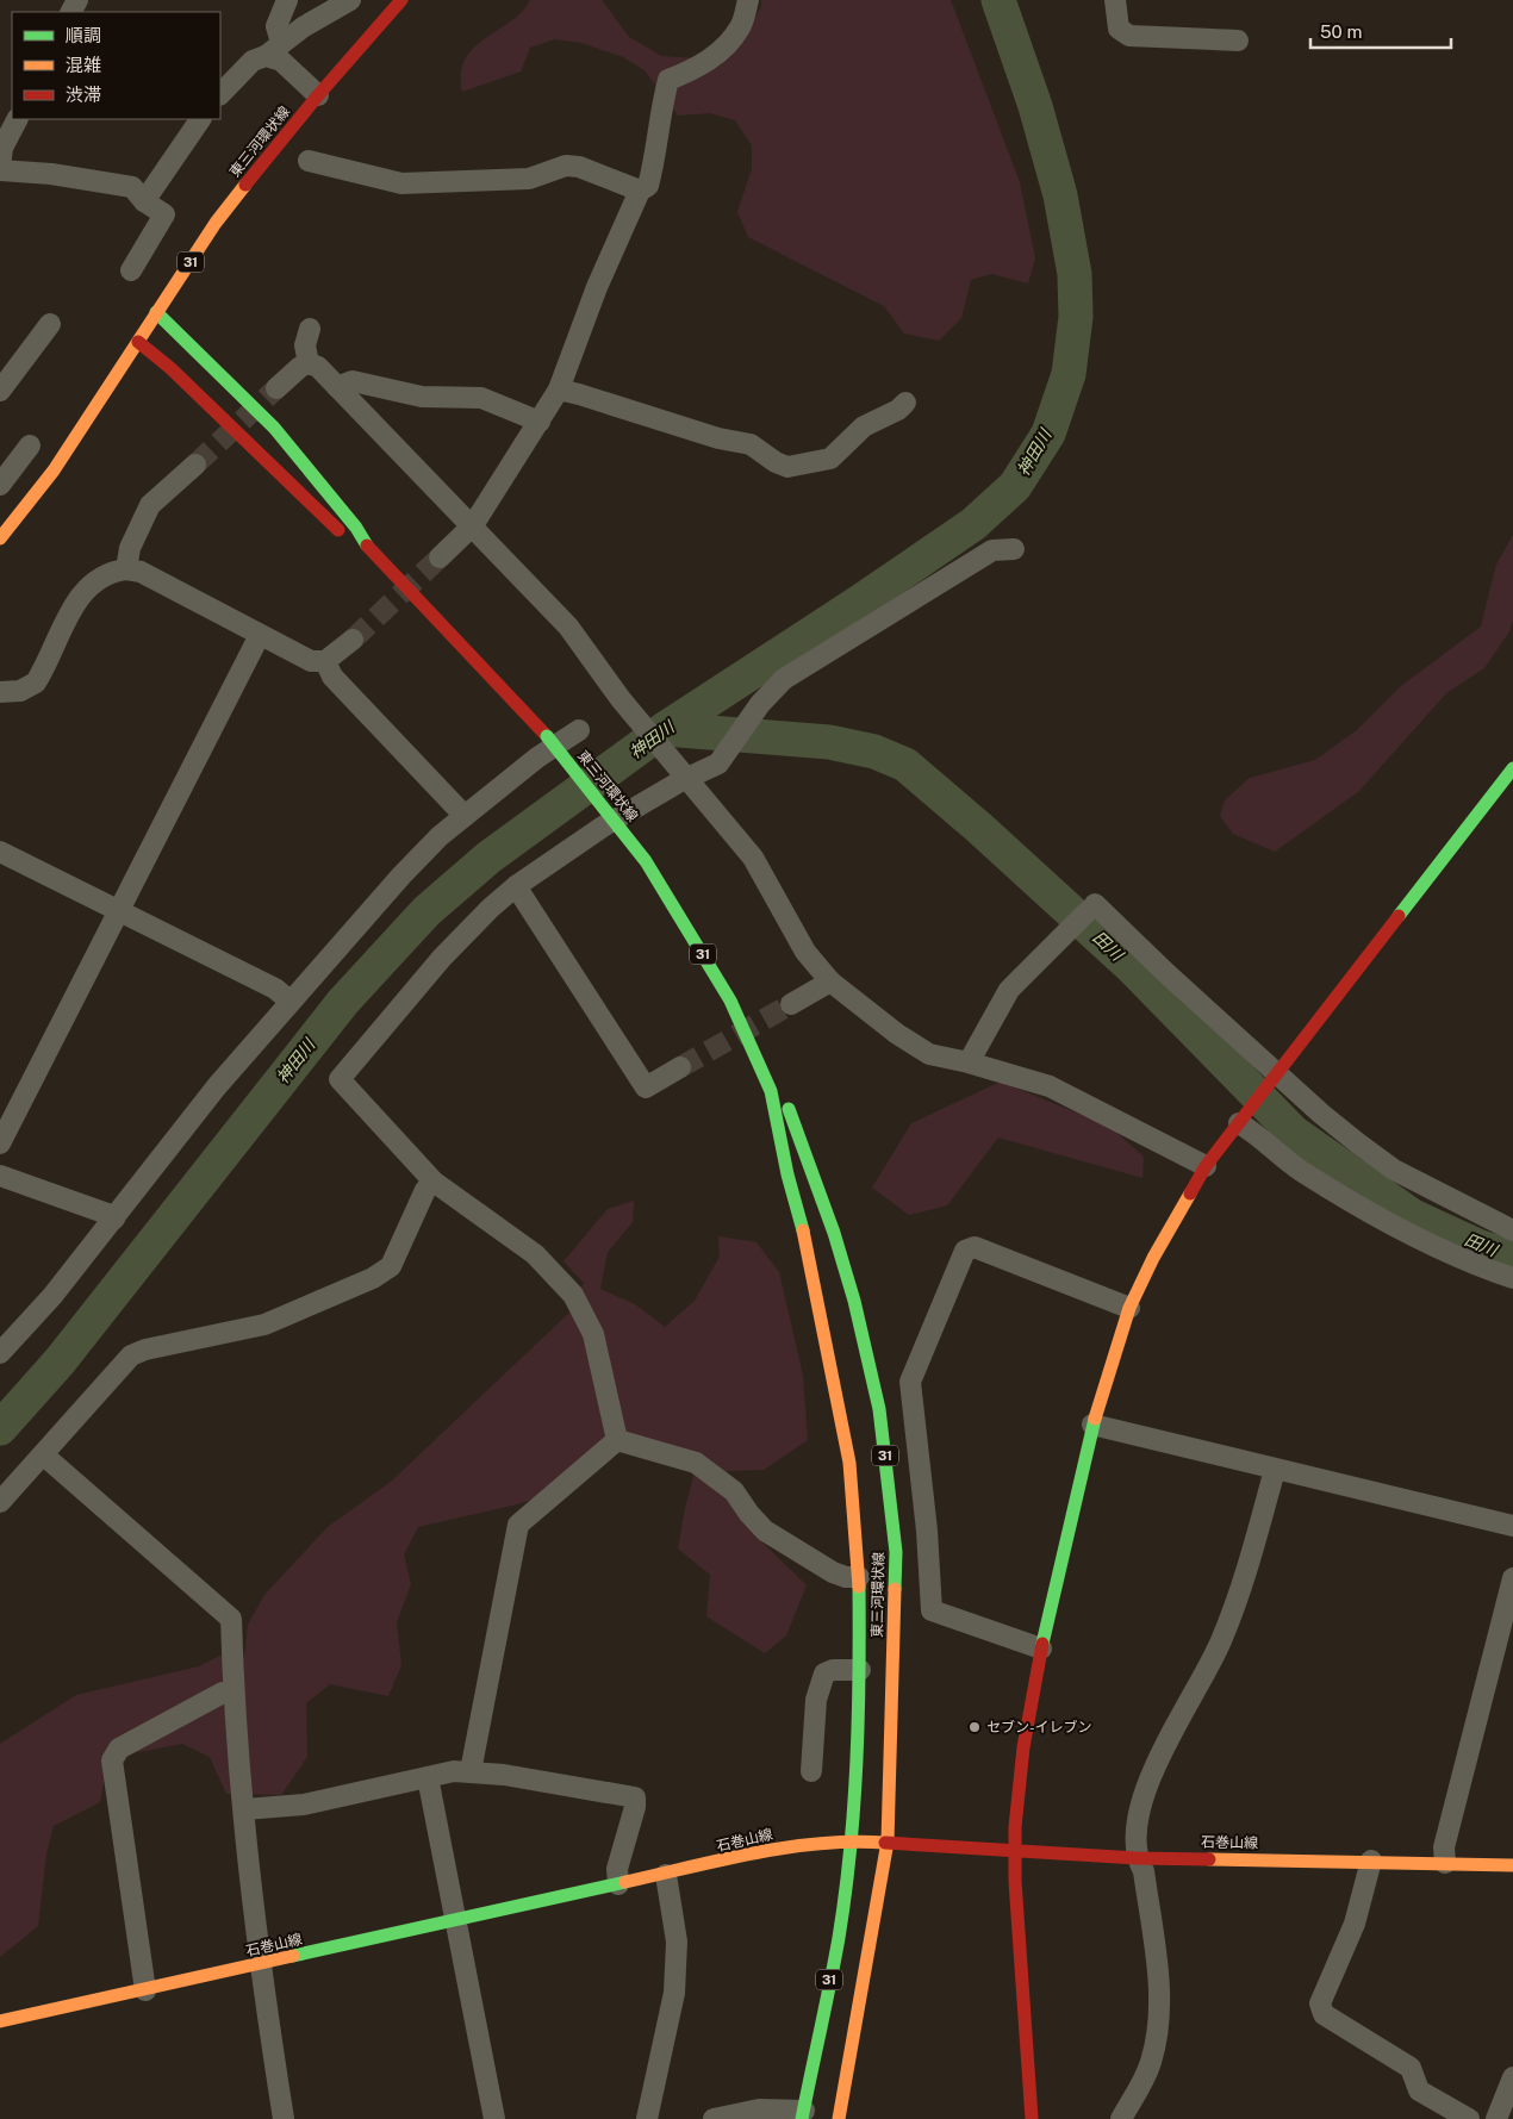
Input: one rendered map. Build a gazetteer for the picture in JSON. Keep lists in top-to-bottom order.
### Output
{
  "streets": {
    "main road": ["東三河環状線", "31", "石巻山線"]
  },
  "crossings": [
    ["東三河環状線", "石巻山線"]
  ],
  "water": ["神田川", "田川"],
  "places": ["セブン-イレブン"],
  "legend": ["順調", "混雑", "渋滞"],
  "scale_bar": "50 m"
}
